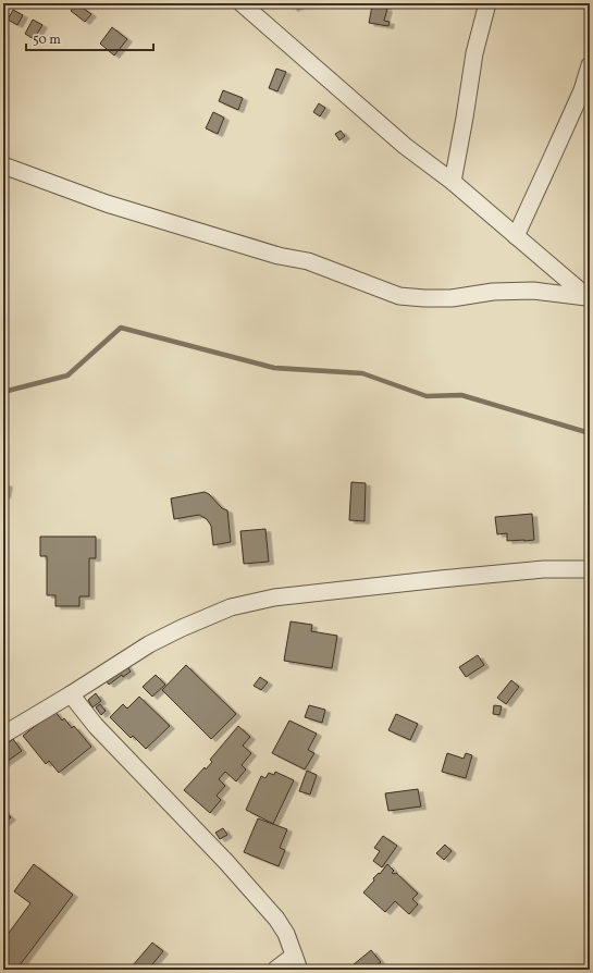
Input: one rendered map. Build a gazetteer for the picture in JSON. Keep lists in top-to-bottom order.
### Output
{
  "scale_bar": "50 m"
}
